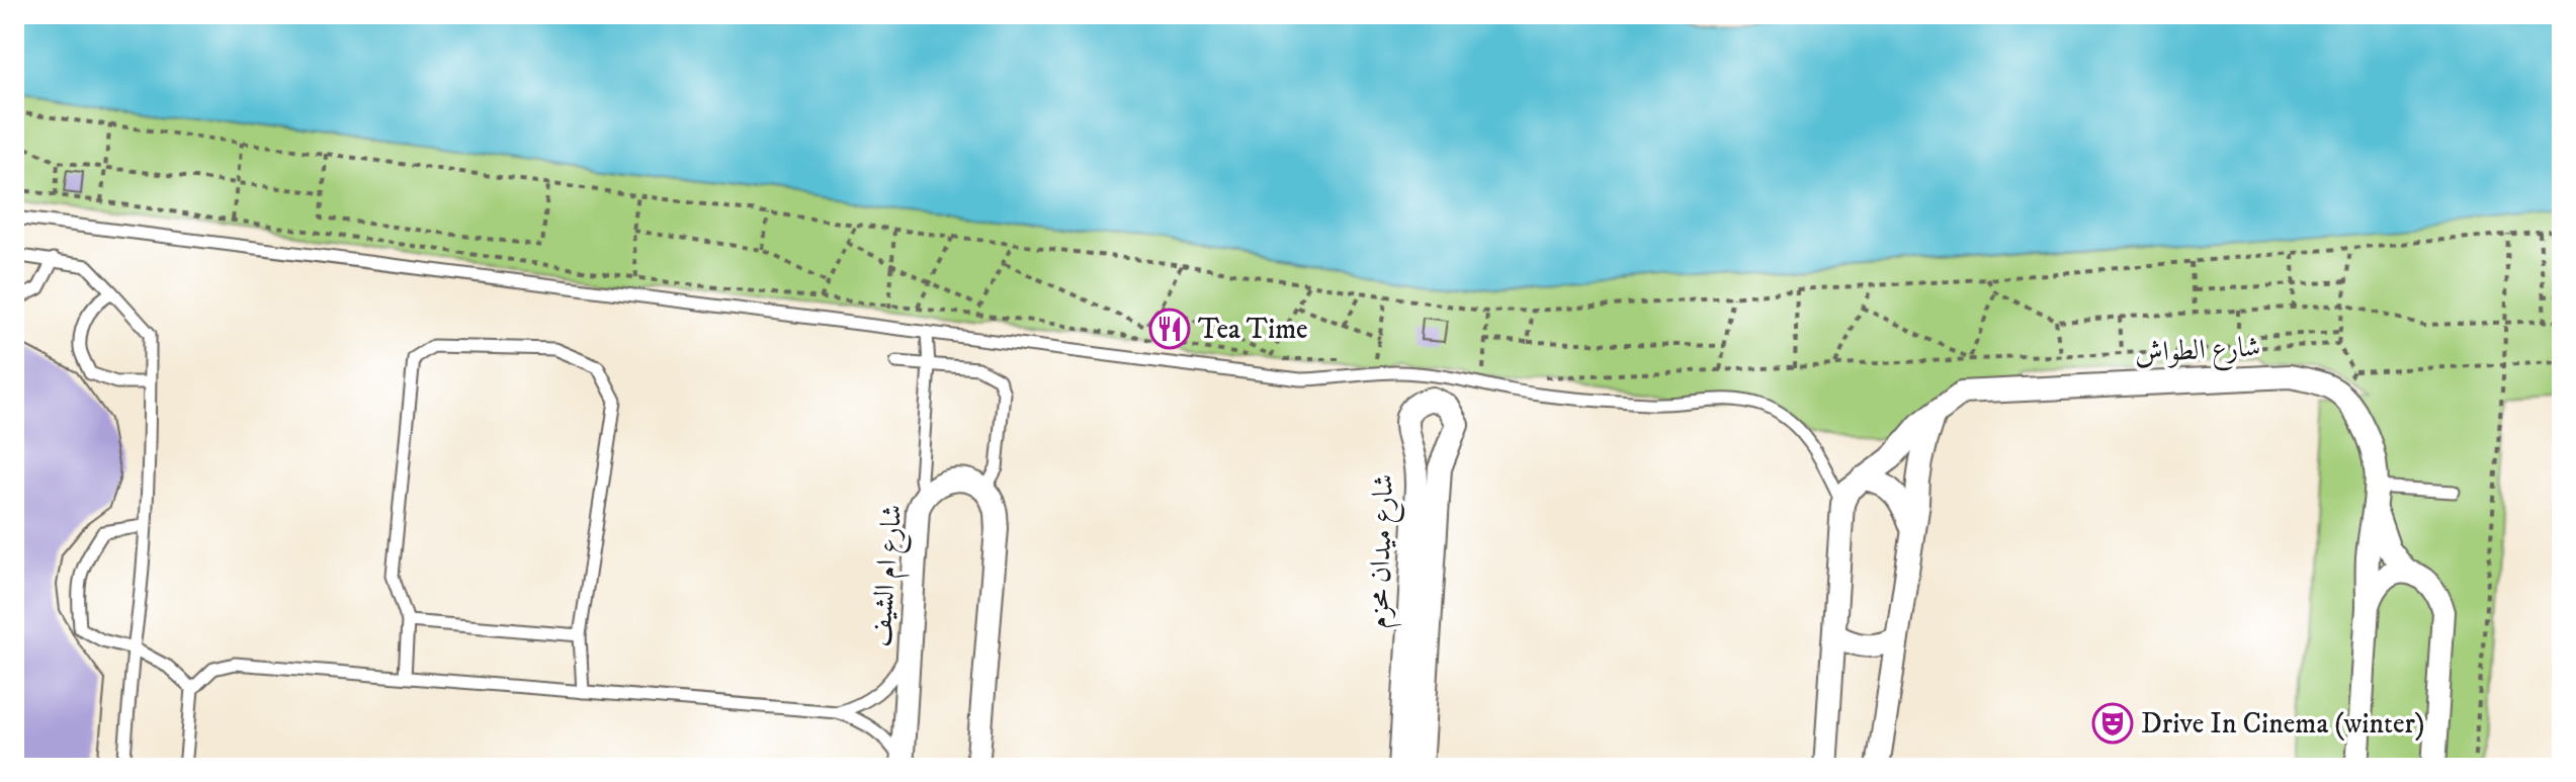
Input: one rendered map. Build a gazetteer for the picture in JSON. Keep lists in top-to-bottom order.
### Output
{
  "streets": {
    "street": ["شارع الطواش", "شارع ميدان محزم", "شارع ام الشيف"]
  },
  "places": {
    "restaurant": ["Tea Time"],
    "theatre": ["Drive In Cinema (winter)"]
  }
}
